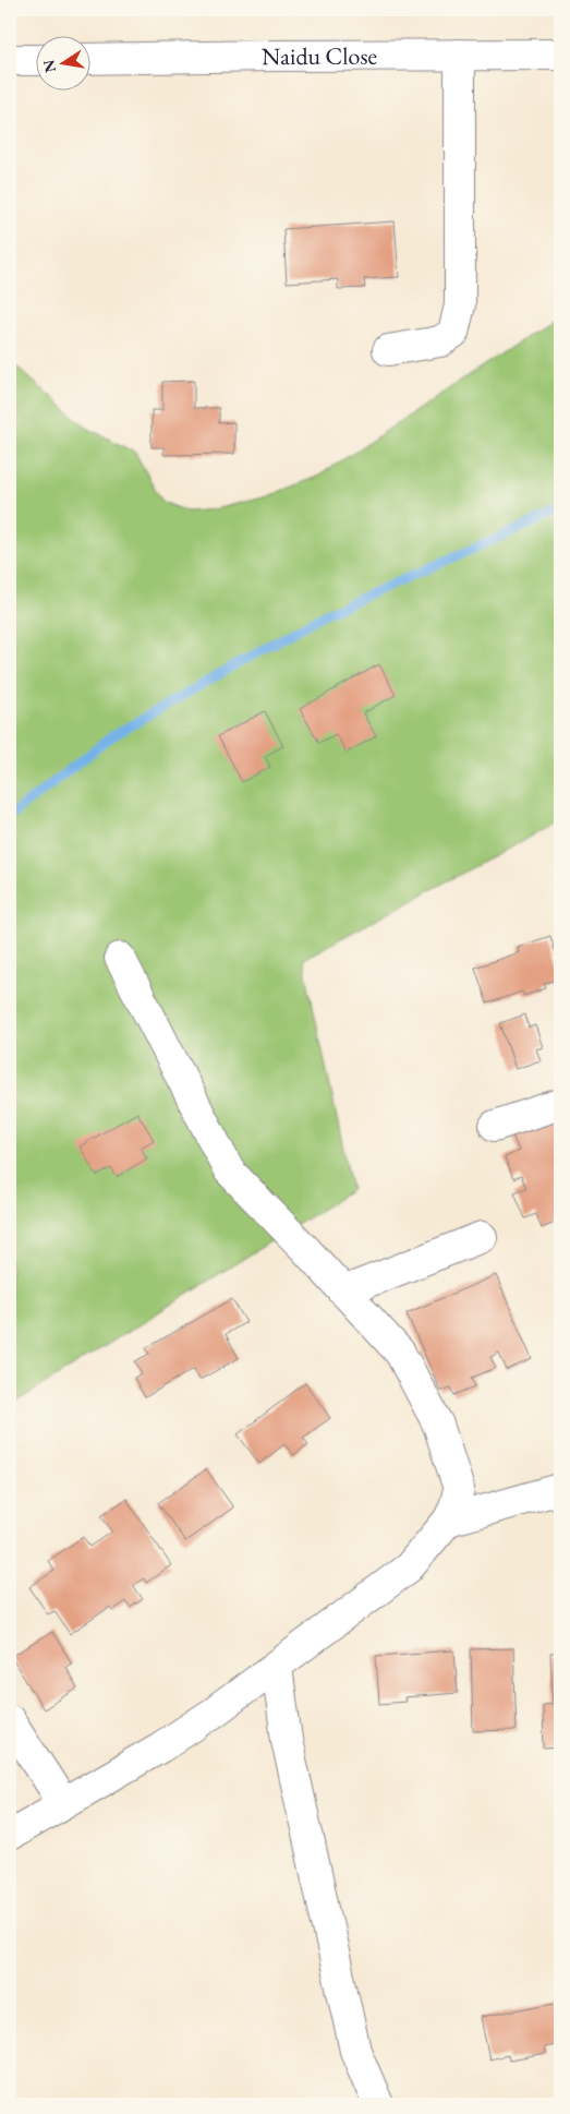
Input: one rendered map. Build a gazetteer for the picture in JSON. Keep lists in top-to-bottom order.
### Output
{
  "streets": {
    "street": ["Naidu Close"]
  },
  "north": "left"
}
